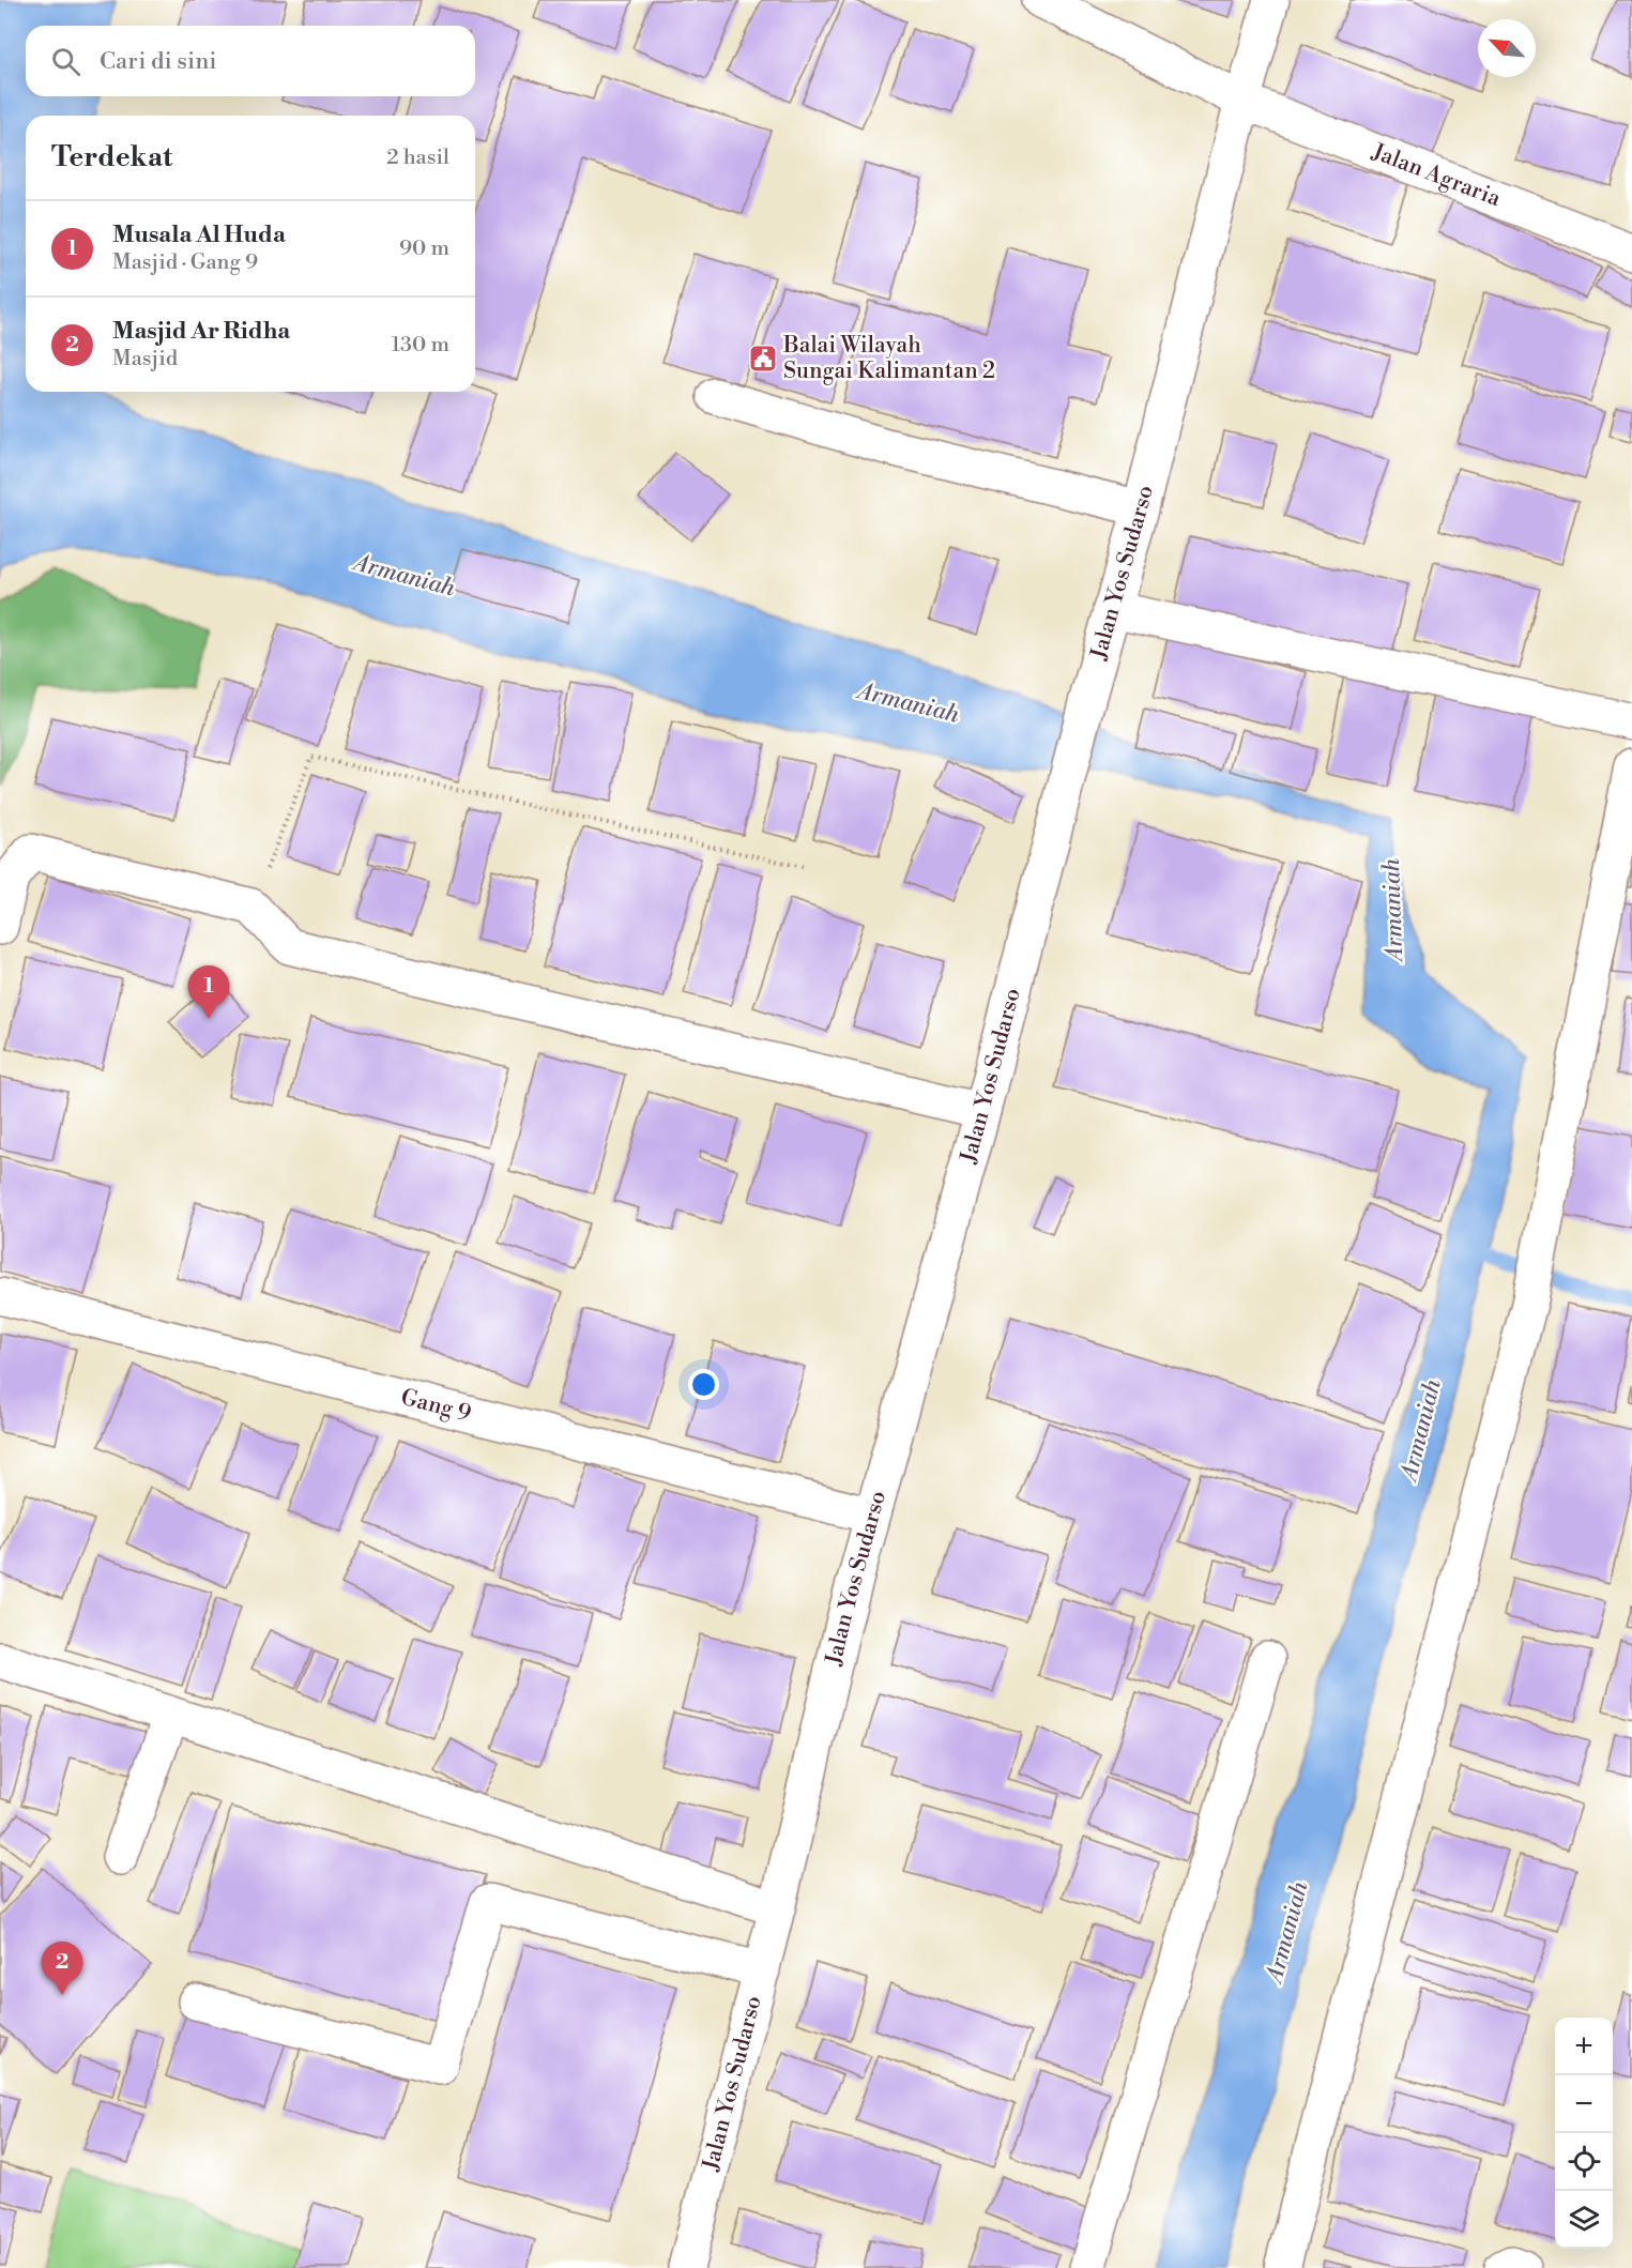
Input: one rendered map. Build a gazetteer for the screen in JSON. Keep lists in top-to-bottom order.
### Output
{
  "streets": {
    "main road": ["Jalan Agraria", "Jalan Yos Sudarso", "Gang 9"]
  },
  "crossings": [
    ["Jalan Agraria", "Jalan Yos Sudarso"],
    ["Jalan Yos Sudarso", "Gang 9"]
  ],
  "water": ["Armaniah"],
  "places": {
    "public building": ["Balai Wilayah Sungai Kalimantan 2"]
  },
  "north": "top left",
  "page": {
    "search": "Cari di sini",
    "heading": ["Terdekat", "2 hasil"],
    "list": [
      {
        "mark": "1",
        "name": "Musala Al Huda",
        "note": "Masjid · Gang 9",
        "value": "90 m"
      },
      {
        "mark": "2",
        "name": "Masjid Ar Ridha",
        "note": "Masjid",
        "value": "130 m"
      }
    ],
    "pins": ["1", "2"],
    "map_buttons": ["+", "−"]
  }
}
